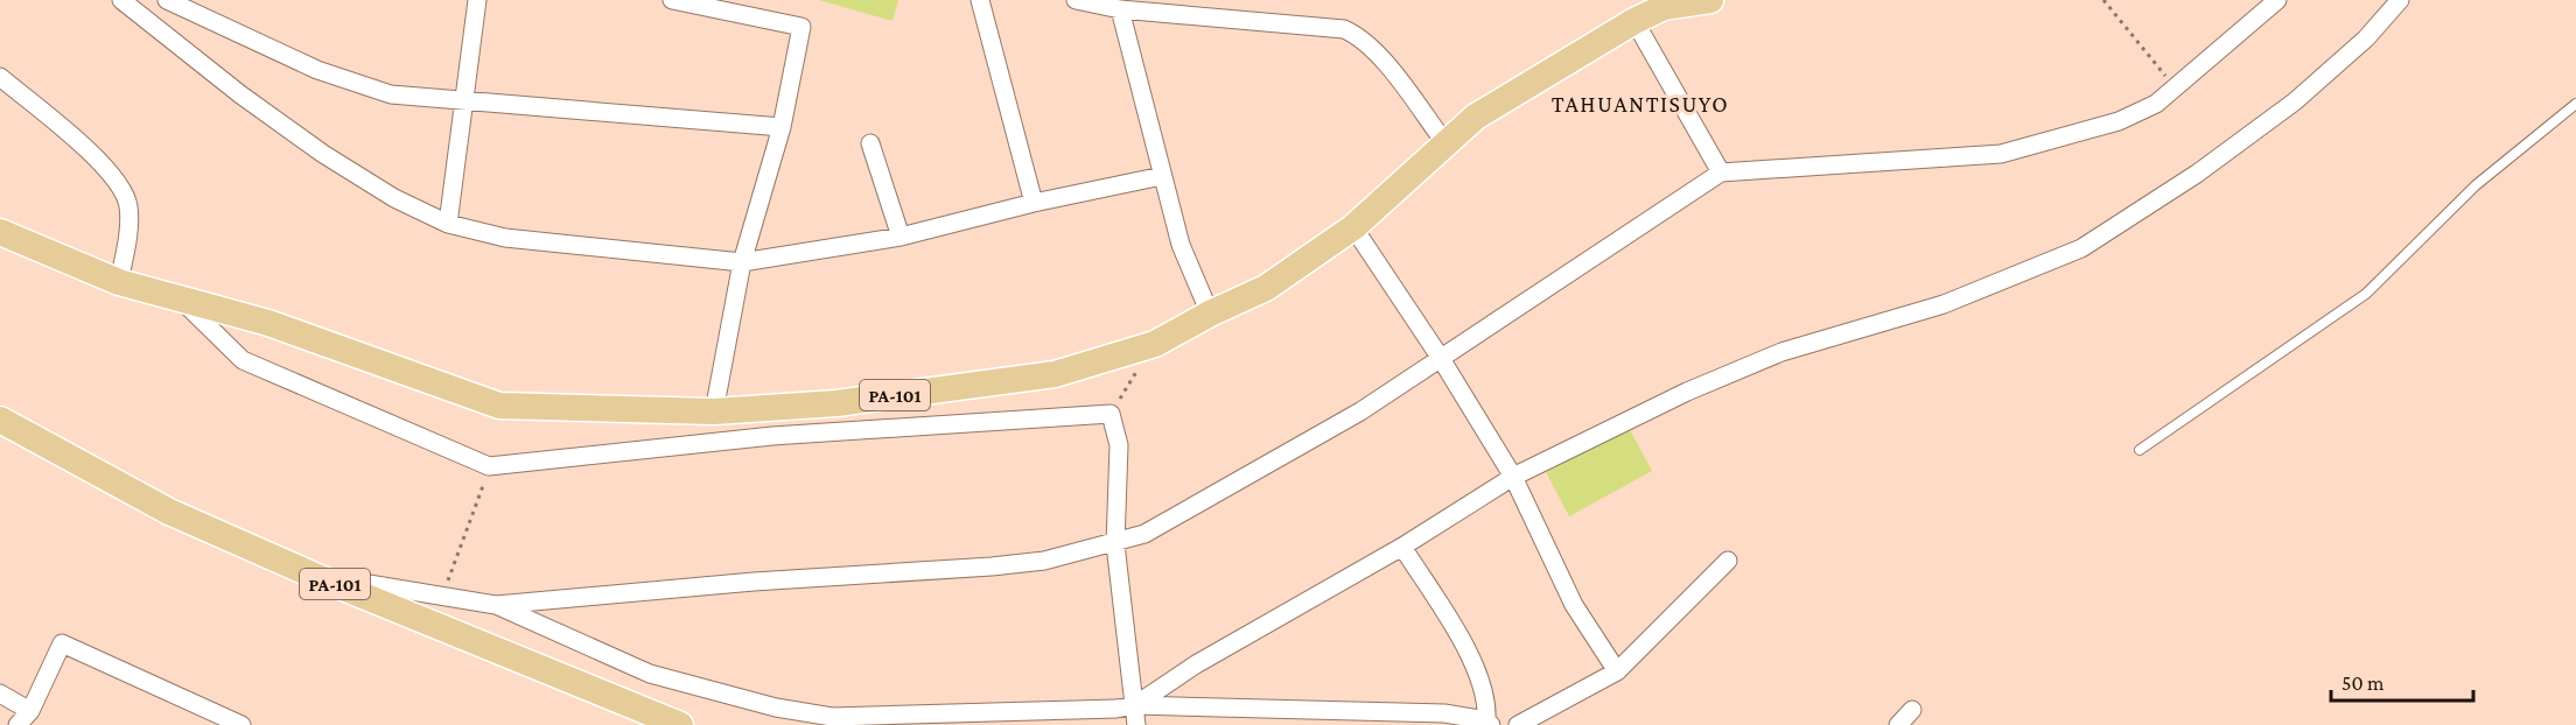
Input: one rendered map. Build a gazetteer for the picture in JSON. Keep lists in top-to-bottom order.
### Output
{
  "streets": {
    "main road": ["PA-101"]
  },
  "districts": ["TAHUANTISUYO"],
  "scale_bar": "50 m"
}
